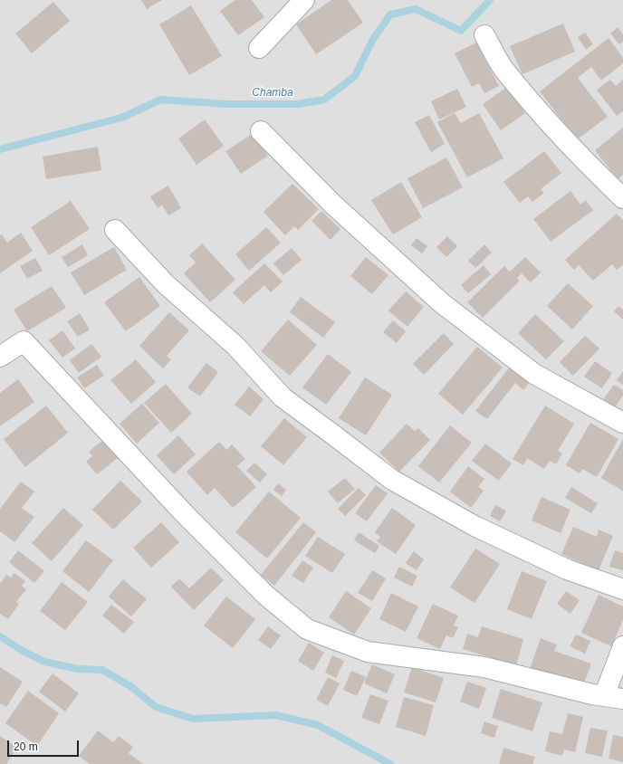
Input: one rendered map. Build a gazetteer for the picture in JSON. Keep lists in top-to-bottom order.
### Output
{
  "water": ["Chamba"],
  "scale_bar": "20 m"
}
